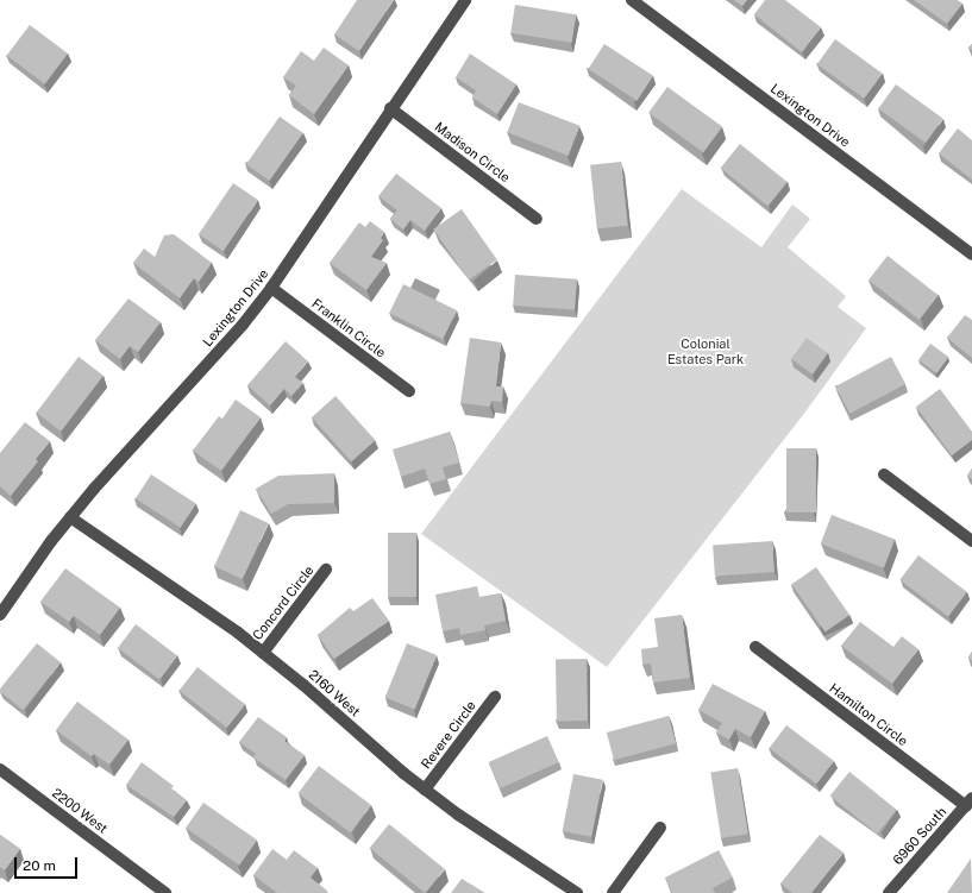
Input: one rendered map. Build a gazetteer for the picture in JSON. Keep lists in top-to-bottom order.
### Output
{
  "streets": {
    "street": [
      "Lexington Drive",
      "Madison Circle",
      "Franklin Circle",
      "Concord Circle",
      "2160 West",
      "Hamilton Circle",
      "Revere Circle",
      "2200 West",
      "6960 South"
    ]
  },
  "crossings": [
    ["Lexington Drive", "Madison Circle"],
    ["Lexington Drive", "Franklin Circle"],
    ["Lexington Drive", "2160 West"],
    ["Concord Circle", "2160 West"],
    ["2160 West", "Revere Circle"],
    ["Hamilton Circle", "6960 South"]
  ],
  "parks": ["Colonial Estates Park"],
  "scale_bar": "20 m"
}
